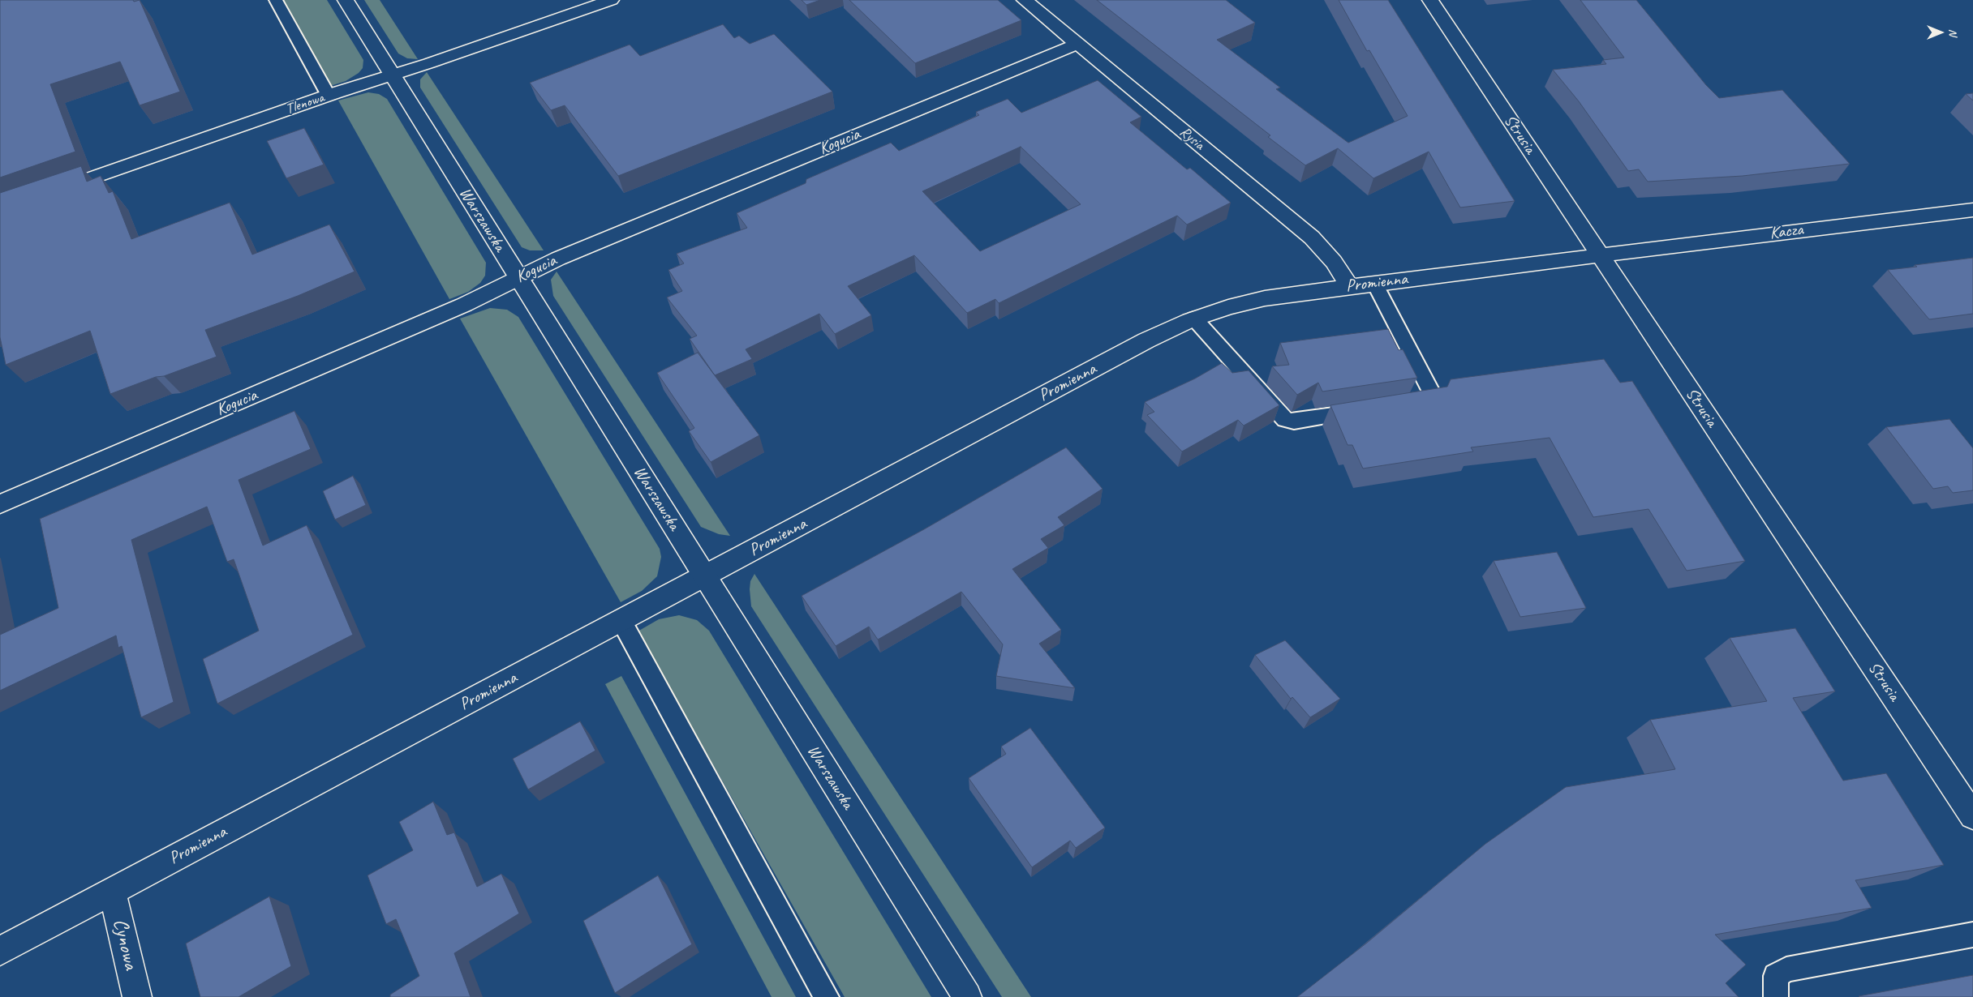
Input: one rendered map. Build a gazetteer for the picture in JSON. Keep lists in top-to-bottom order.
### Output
{
  "streets": {
    "street": [
      "Tlenowa",
      "Strusia",
      "Rysia",
      "Kogucia",
      "Warszawska",
      "Kacza",
      "Promienna",
      "Cynowa"
    ]
  },
  "crossings": [
    ["Tlenowa", "Warszawska"],
    ["Strusia", "Kacza"],
    ["Strusia", "Promienna"],
    ["Rysia", "Kogucia"],
    ["Rysia", "Promienna"],
    ["Kogucia", "Warszawska"],
    ["Warszawska", "Promienna"],
    ["Kacza", "Promienna"],
    ["Promienna", "Cynowa"]
  ],
  "north": "right"
}
